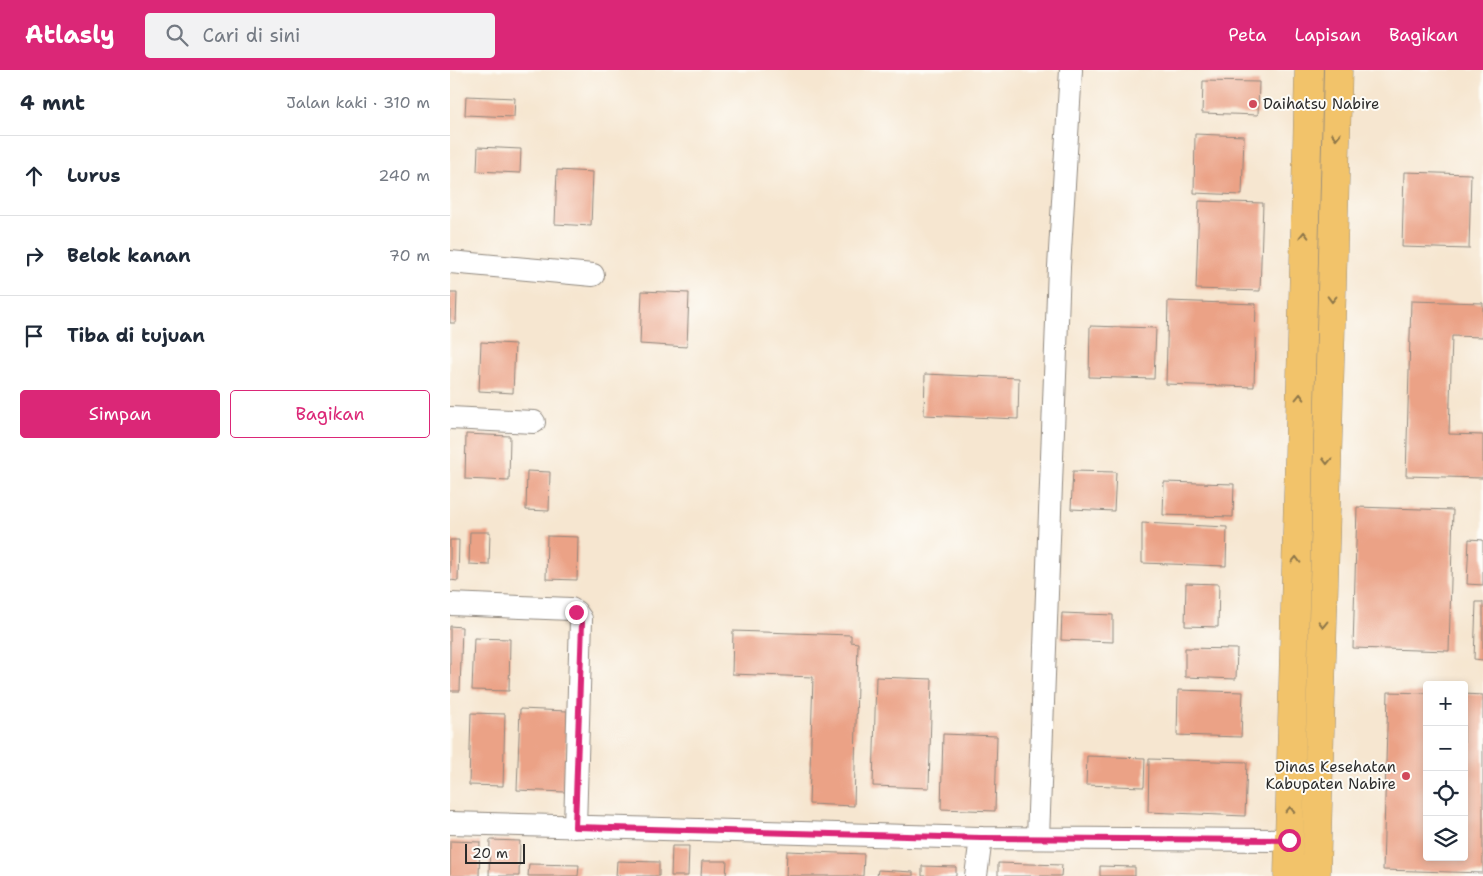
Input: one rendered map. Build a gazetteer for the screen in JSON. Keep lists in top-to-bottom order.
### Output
{
  "places": ["Daihatsu Nabire", "Dinas Kesehatan Kabupaten Nabire"],
  "scale_bar": "20 m",
  "page": {
    "header": "Atlasly",
    "search": "Cari di sini",
    "nav": ["Peta", "Lapisan", "Bagikan"],
    "heading": ["4 mnt", "Jalan kaki · 310 m"],
    "list": [
      ["Lurus", "240 m"],
      ["Belok kanan", "70 m"],
      "Tiba di tujuan"
    ],
    "buttons": ["Simpan", "Bagikan"],
    "map_buttons": ["+", "−"],
    "scale": "20 m"
  }
}
